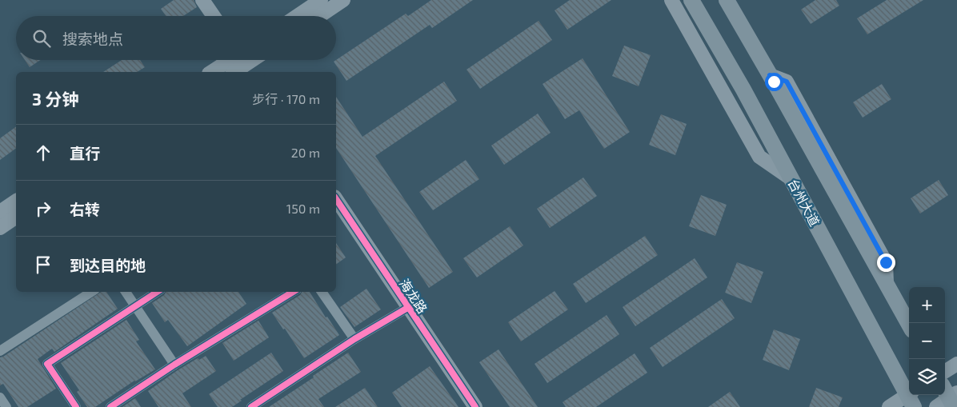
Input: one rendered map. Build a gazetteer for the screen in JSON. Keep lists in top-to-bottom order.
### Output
{
  "streets": {
    "main road": ["台州大道", "海龙路"]
  },
  "page": {
    "search": "搜索地点",
    "heading": ["3 分钟", "步行 · 170 m"],
    "list": [
      ["直行", "20 m"],
      ["右转", "150 m"],
      "到达目的地"
    ],
    "map_buttons": ["+", "−"]
  }
}
